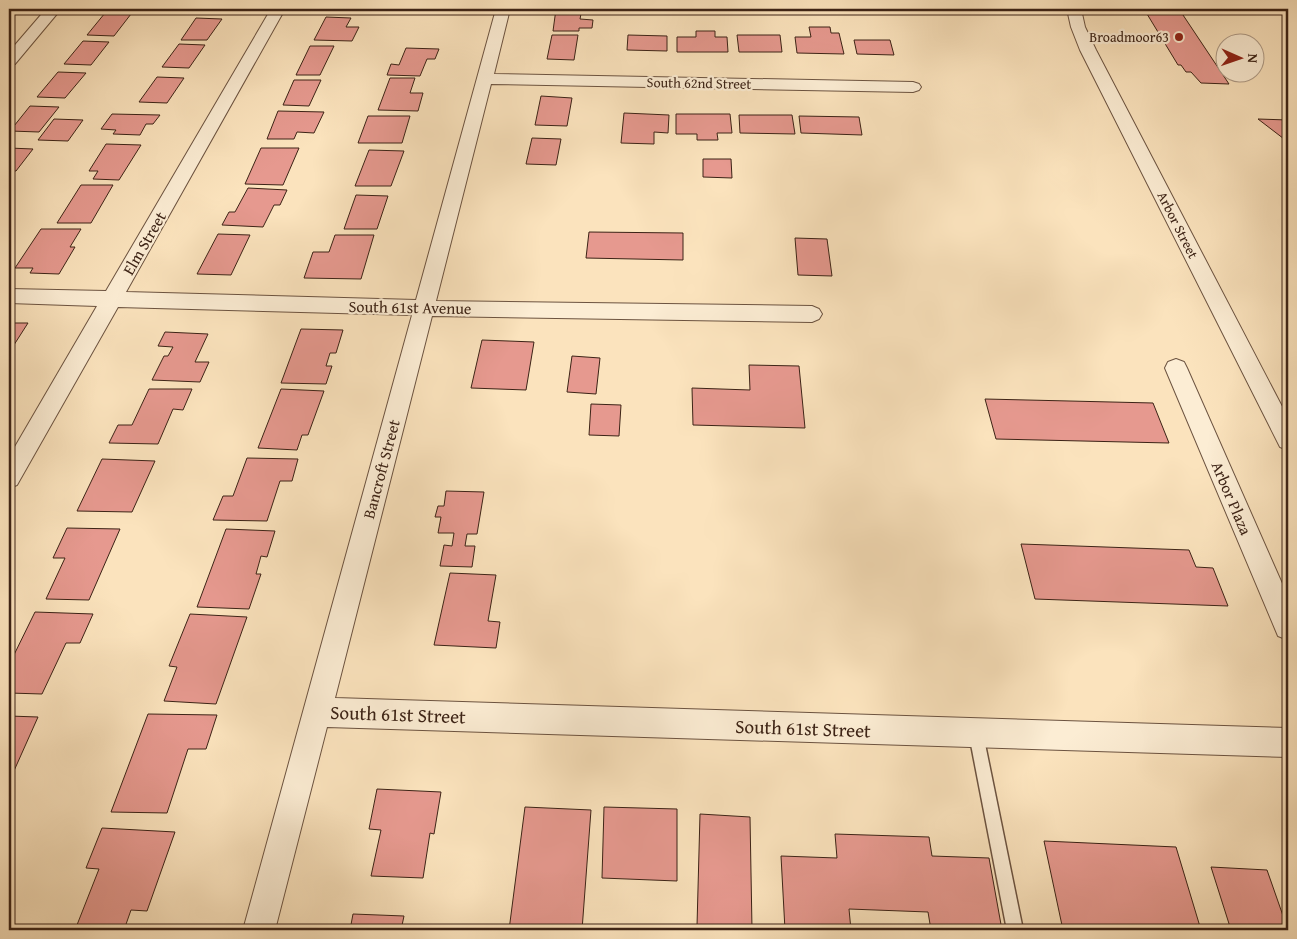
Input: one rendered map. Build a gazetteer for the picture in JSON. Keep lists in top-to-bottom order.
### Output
{
  "streets": {
    "street": [
      "South 62nd Street",
      "Arbor Street",
      "Elm Street",
      "South 61st Avenue",
      "Bancroft Street",
      "Arbor Plaza",
      "South 61st Street"
    ]
  },
  "crossings": [
    ["South 62nd Street", "Bancroft Street"],
    ["Elm Street", "South 61st Avenue"],
    ["South 61st Avenue", "Bancroft Street"],
    ["Bancroft Street", "South 61st Street"]
  ],
  "places": ["Broadmoor63"],
  "north": "right"
}
